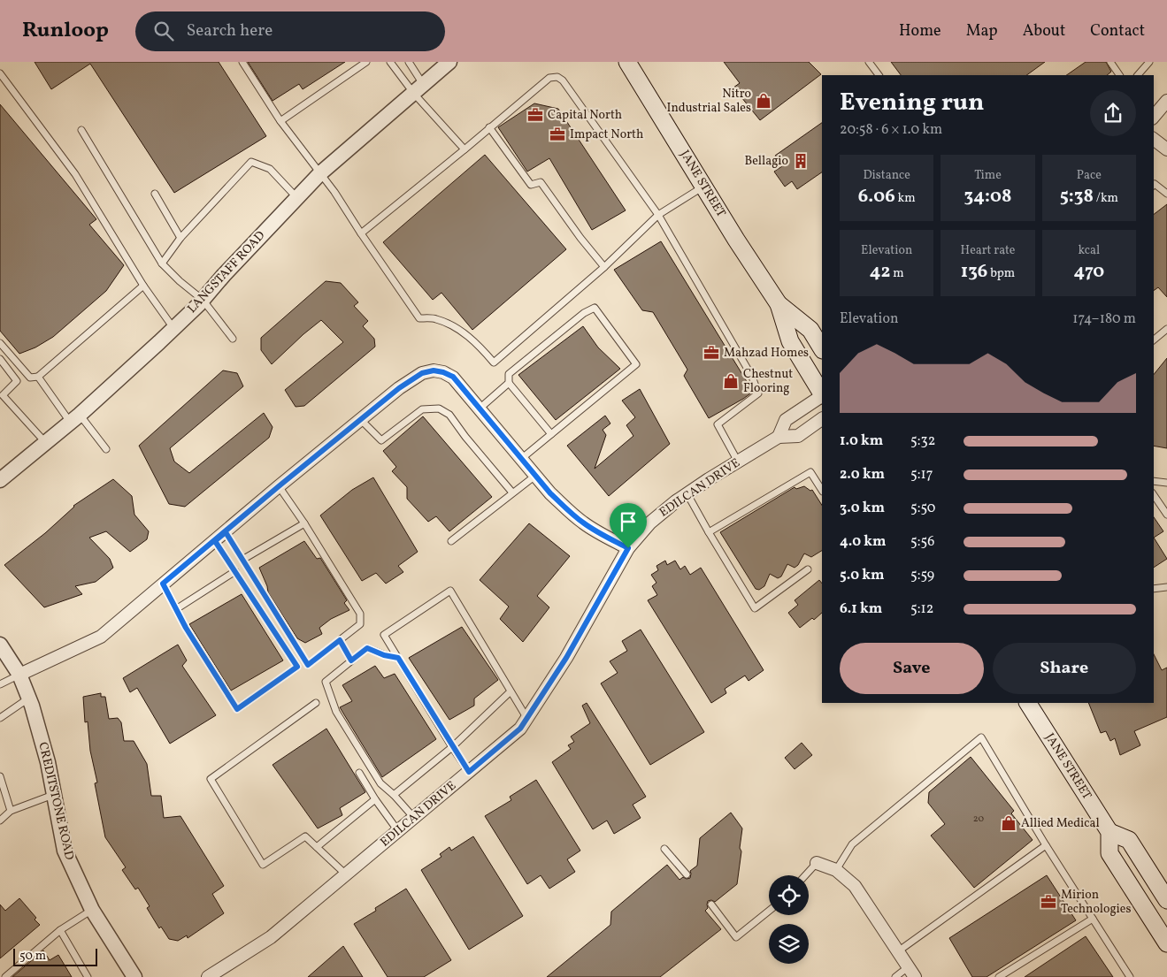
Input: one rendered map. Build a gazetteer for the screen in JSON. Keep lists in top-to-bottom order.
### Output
{
  "streets": {
    "main road": ["JANE STREET"],
    "street": ["LANGSTAFF ROAD", "EDILCAN DRIVE", "CREDITSTONE ROAD"]
  },
  "places": {
    "shop": ["Nitro Industrial Sales", "Chestnut Flooring", "Allied Medical"],
    "office": [
      "Capital North",
      "Impact North",
      "Mahzad Homes",
      "Mirion Technologies"
    ],
    "building": ["Bellagio"]
  },
  "house_numbers": ["20"],
  "scale_bar": "50 m",
  "page": {
    "header": "Runloop",
    "search": "Search here",
    "nav": [
      "Home",
      "Map",
      "About",
      "Contact"
    ],
    "heading": ["Evening run", "20:58 · 6 × 1.0 km"],
    "stats": [
      ["Distance", "6.06 km"],
      ["Time", "34:08"],
      ["Pace", "5:38 /km"],
      ["Elevation", "42 m"],
      ["Heart rate", "136 bpm"],
      ["kcal", "470"]
    ],
    "chart": ["Elevation", "174–180 m"],
    "list": [
      {
        "name": "1.0 km",
        "note": "5:32"
      },
      {
        "name": "2.0 km",
        "note": "5:17"
      },
      {
        "name": "3.0 km",
        "note": "5:50"
      },
      {
        "name": "4.0 km",
        "note": "5:56"
      },
      {
        "name": "5.0 km",
        "note": "5:59"
      },
      {
        "name": "6.1 km",
        "note": "5:12"
      }
    ],
    "buttons": ["Save", "Share"],
    "scale": "50 m"
  }
}
